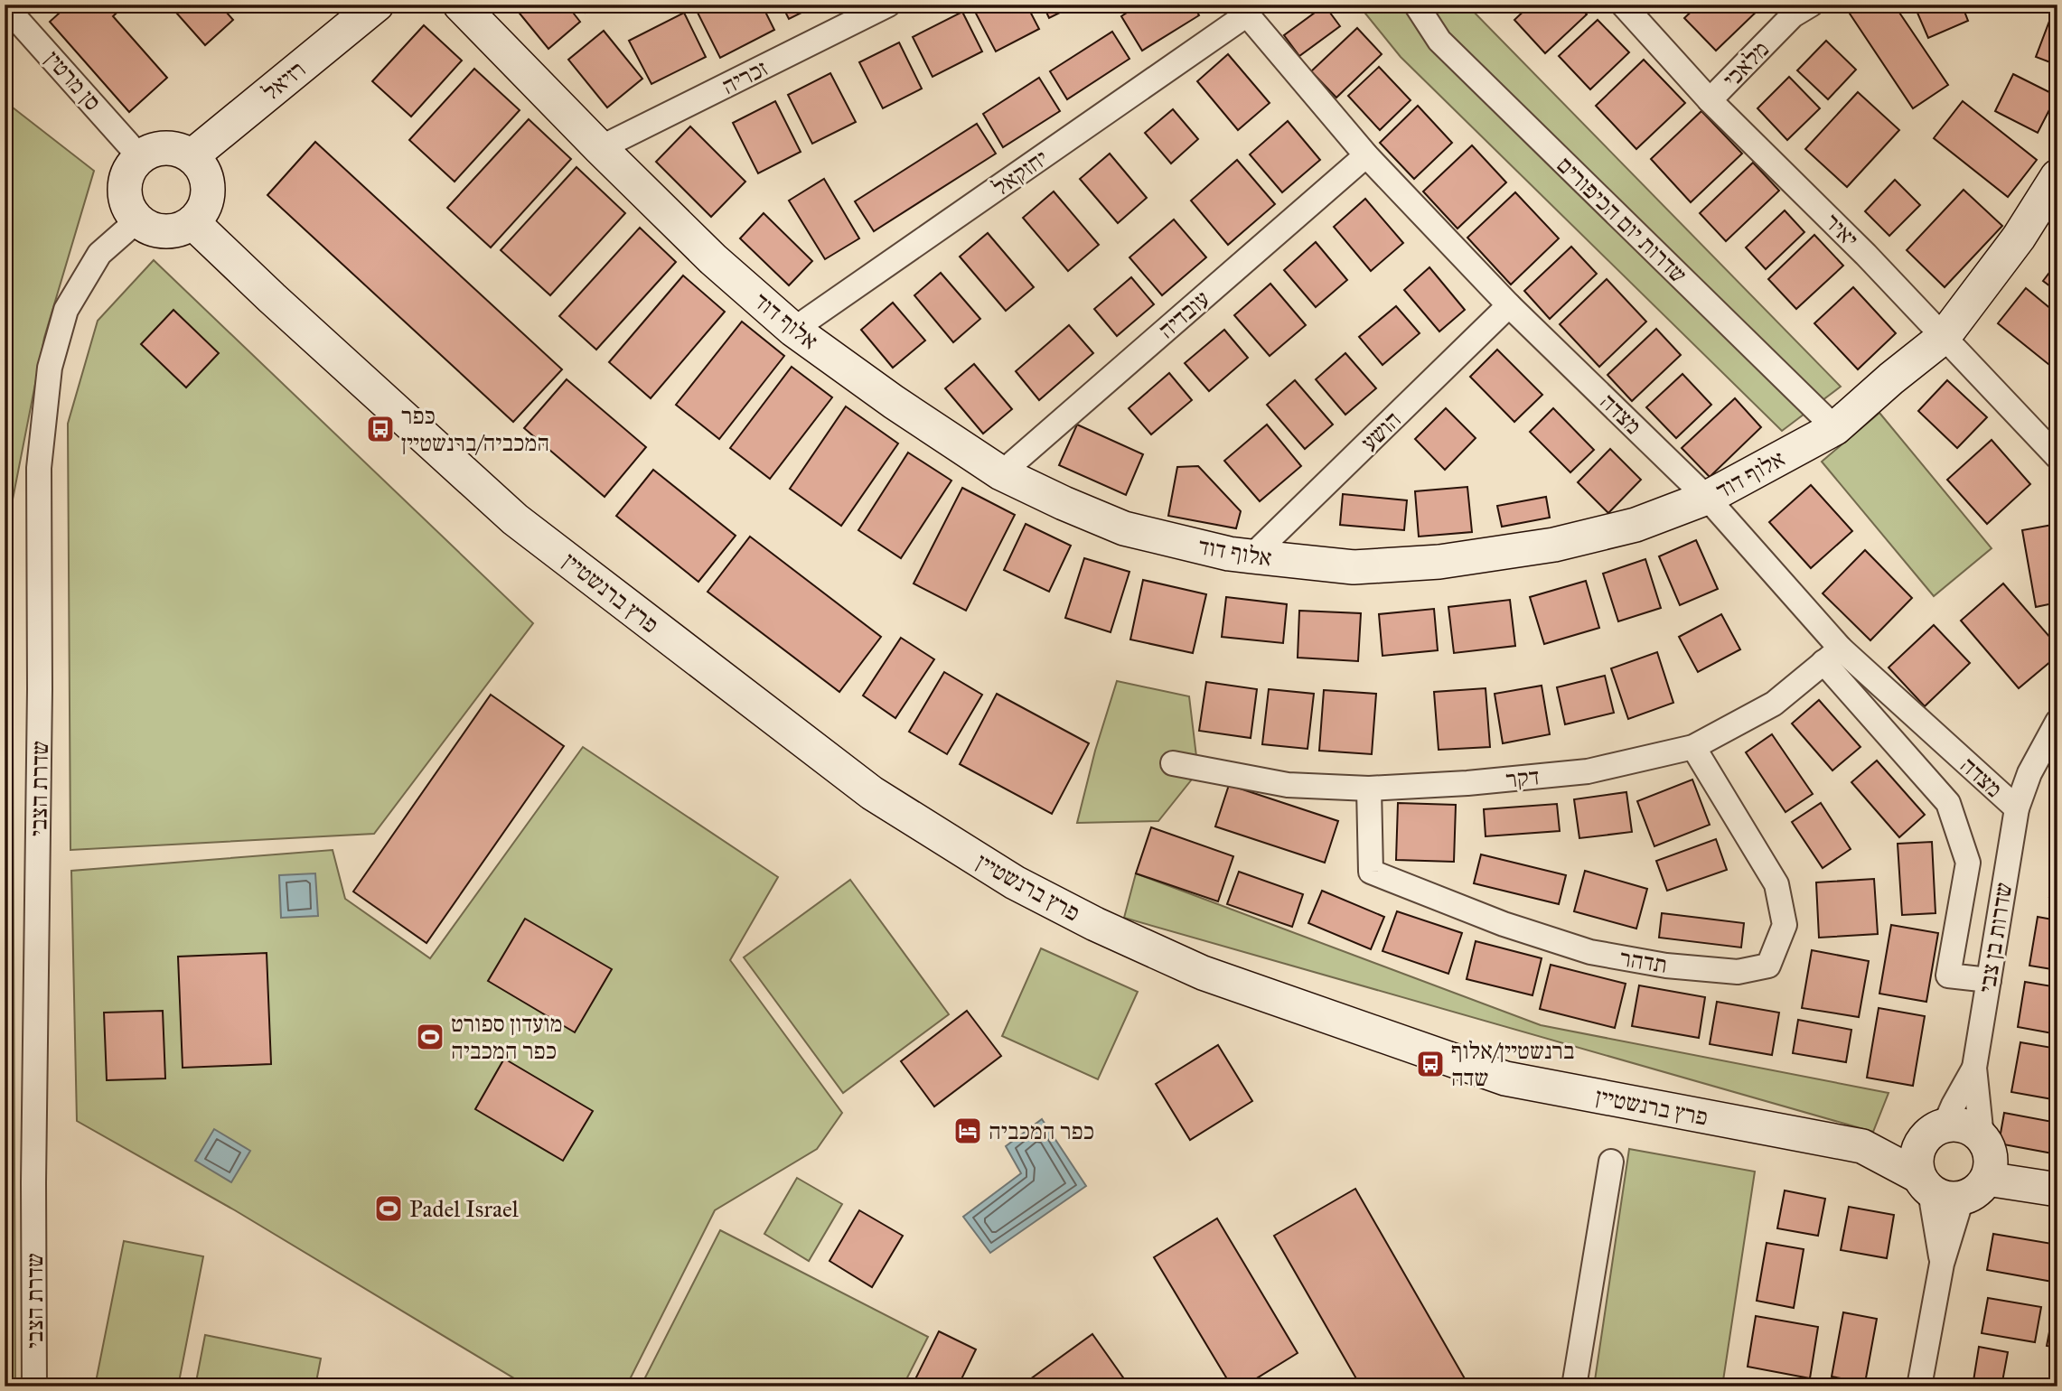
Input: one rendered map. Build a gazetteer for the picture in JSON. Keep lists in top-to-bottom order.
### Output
{
  "streets": {
    "street": [
      "מלאכי",
      "זכריה",
      "סן מרטין",
      "רזיאל",
      "יחזקאל",
      "שדרות יום הכיפורים",
      "יאיר",
      "עובדיה",
      "אלוף דוד",
      "מצדה",
      "הושע",
      "פרץ ברנשטיין",
      "דקר",
      "שדרת הצבי",
      "שדרות בן צבי",
      "תדהר"
    ]
  },
  "crossings": [
    ["מלאכי", "יאיר"],
    ["זכריה", "אלוף דוד"],
    ["סן מרטין", "רזיאל"],
    ["סן מרטין", "פרץ ברנשטיין"],
    ["סן מרטין", "שדרת הצבי"],
    ["רזיאל", "פרץ ברנשטיין"],
    ["רזיאל", "שדרת הצבי"],
    ["יחזקאל", "אלוף דוד"],
    ["יחזקאל", "מצדה"],
    ["שדרות יום הכיפורים", "אלוף דוד"],
    ["יאיר", "אלוף דוד"],
    ["עובדיה", "אלוף דוד"],
    ["עובדיה", "מצדה"],
    ["אלוף דוד", "מצדה"],
    ["אלוף דוד", "הושע"],
    ["מצדה", "הושע"],
    ["מצדה", "דקר"],
    ["מצדה", "שדרות בן צבי"],
    ["פרץ ברנשטיין", "שדרת הצבי"],
    ["פרץ ברנשטיין", "שדרות בן צבי"],
    ["דקר", "תדהר"]
  ],
  "places": {
    "bus stop": ["כפר המכביה/ברנשטיין", "ברנשטיין/אלוף שדה"],
    "sports": ["מועדון ספורט כפר המכביה", "Padel Israel"],
    "hotel": ["כפר המכביה"]
  }
}
